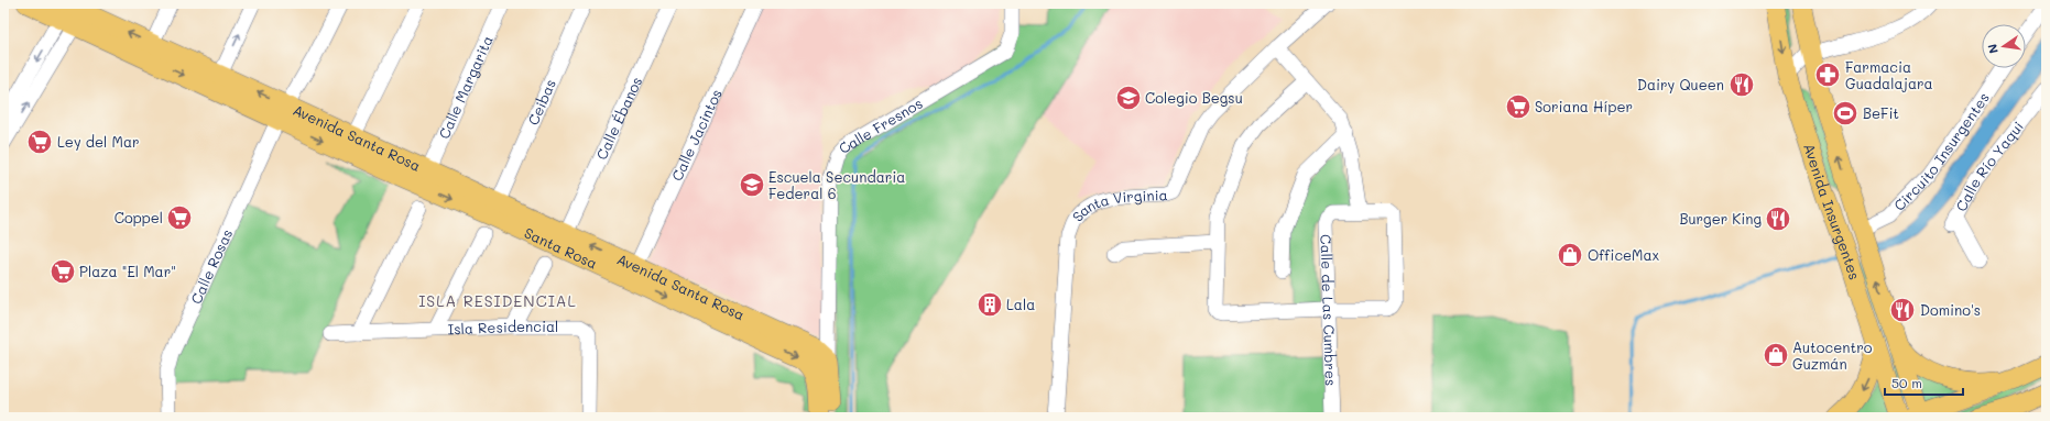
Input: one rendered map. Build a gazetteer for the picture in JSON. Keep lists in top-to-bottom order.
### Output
{
  "streets": {
    "main road": ["Avenida Santa Rosa", "Avenida Insurgentes", "Santa Rosa"],
    "street": [
      "Calle Margarita",
      "Ceibas",
      "Calle Ébanos",
      "Calle Fresnos",
      "Calle Jacintos",
      "Circuito Insurgentes",
      "Calle Río Yaqui",
      "Santa Virginia",
      "Calle Rosas",
      "Calle de Las Cumbres",
      "Isla Residencial"
    ]
  },
  "crossings": [
    ["Calle Margarita", "Avenida Santa Rosa"],
    ["Ceibas", "Avenida Santa Rosa"],
    ["Ceibas", "Santa Rosa"],
    ["Calle Ébanos", "Avenida Santa Rosa"],
    ["Calle Fresnos", "Avenida Santa Rosa"],
    ["Calle Jacintos", "Avenida Santa Rosa"],
    ["Calle Jacintos", "Santa Rosa"],
    ["Avenida Santa Rosa", "Santa Rosa"],
    ["Avenida Santa Rosa", "Calle Rosas"],
    ["Circuito Insurgentes", "Avenida Insurgentes"],
    ["Santa Rosa", "Calle Rosas"]
  ],
  "one_way": ["Santa Rosa"],
  "districts": ["ISLA RESIDENCIAL"],
  "places": {
    "pharmacy": ["Farmacia Guadalajara"],
    "restaurant": ["Dairy Queen", "Burger King", "Domino's"],
    "school or university": ["Colegio Begsu", "Escuela Secundaria Federal 6"],
    "supermarket": [
      "Soriana Híper",
      "Ley del Mar",
      "Coppel",
      "Plaza \"El Mar\""
    ],
    "sports": ["BeFit"],
    "shop": ["OfficeMax", "Autocentro Guzmán"],
    "building": ["Lala"]
  },
  "scale_bar": "50 m",
  "north": "left"
}
